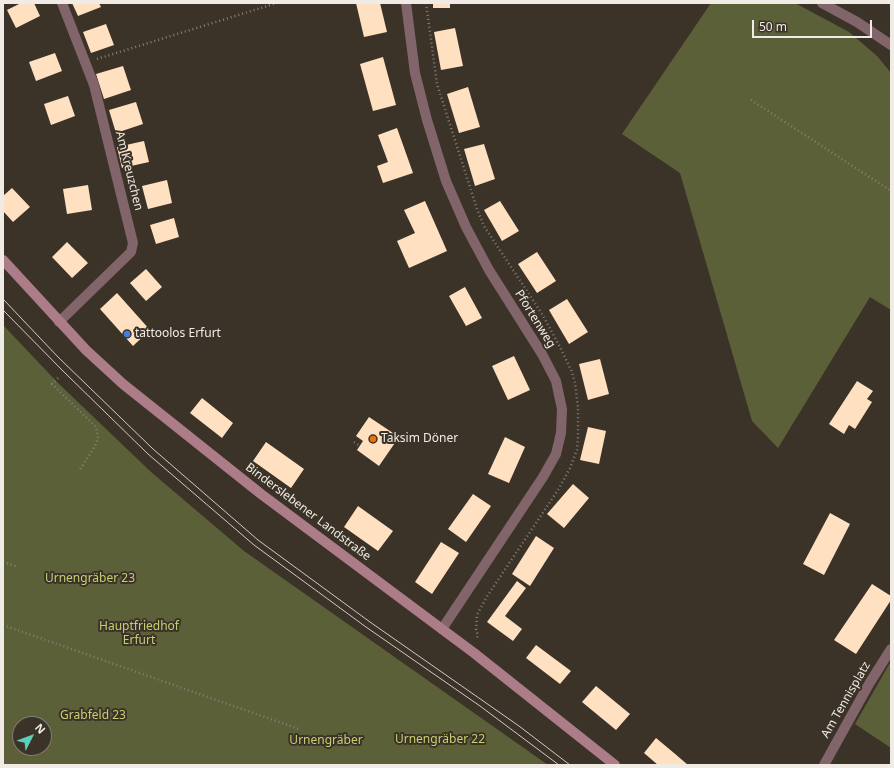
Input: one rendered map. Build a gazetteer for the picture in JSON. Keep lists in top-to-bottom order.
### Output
{
  "streets": {
    "main road": ["Binderslebener Landstraße"],
    "street": ["Am Kreuzchen", "Pfortenweg", "Am Tennisplatz"]
  },
  "crossings": [
    ["Am Kreuzchen", "Binderslebener Landstraße"],
    ["Pfortenweg", "Binderslebener Landstraße"]
  ],
  "parks": [
    "Urnengräber 23",
    "Hauptfriedhof Erfurt",
    "Grabfeld 23",
    "Urnengräber 22",
    "Urnengräber"
  ],
  "places": ["tattoolos Erfurt", "Taksim Döner"],
  "scale_bar": "50 m",
  "north": "top right"
}
